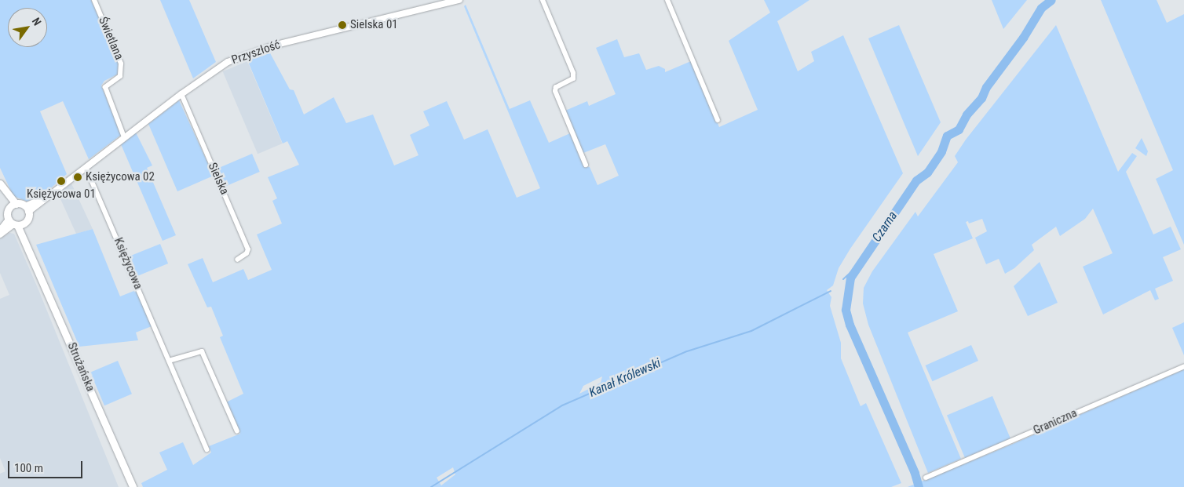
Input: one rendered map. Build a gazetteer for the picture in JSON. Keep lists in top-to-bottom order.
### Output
{
  "streets": {
    "main road": ["Strużańska"],
    "street": [
      "Świetlana",
      "Przyszłość",
      "Sielska",
      "Księżycowa",
      "Graniczna"
    ]
  },
  "crossings": [
    ["Świetlana", "Przyszłość"],
    ["Przyszłość", "Sielska"],
    ["Przyszłość", "Księżycowa"]
  ],
  "water": ["Czarna", "Kanał Królewski"],
  "places": ["Sielska 01", "Księżycowa 02", "Księżycowa 01"],
  "scale_bar": "100 m",
  "north": "top right"
}
